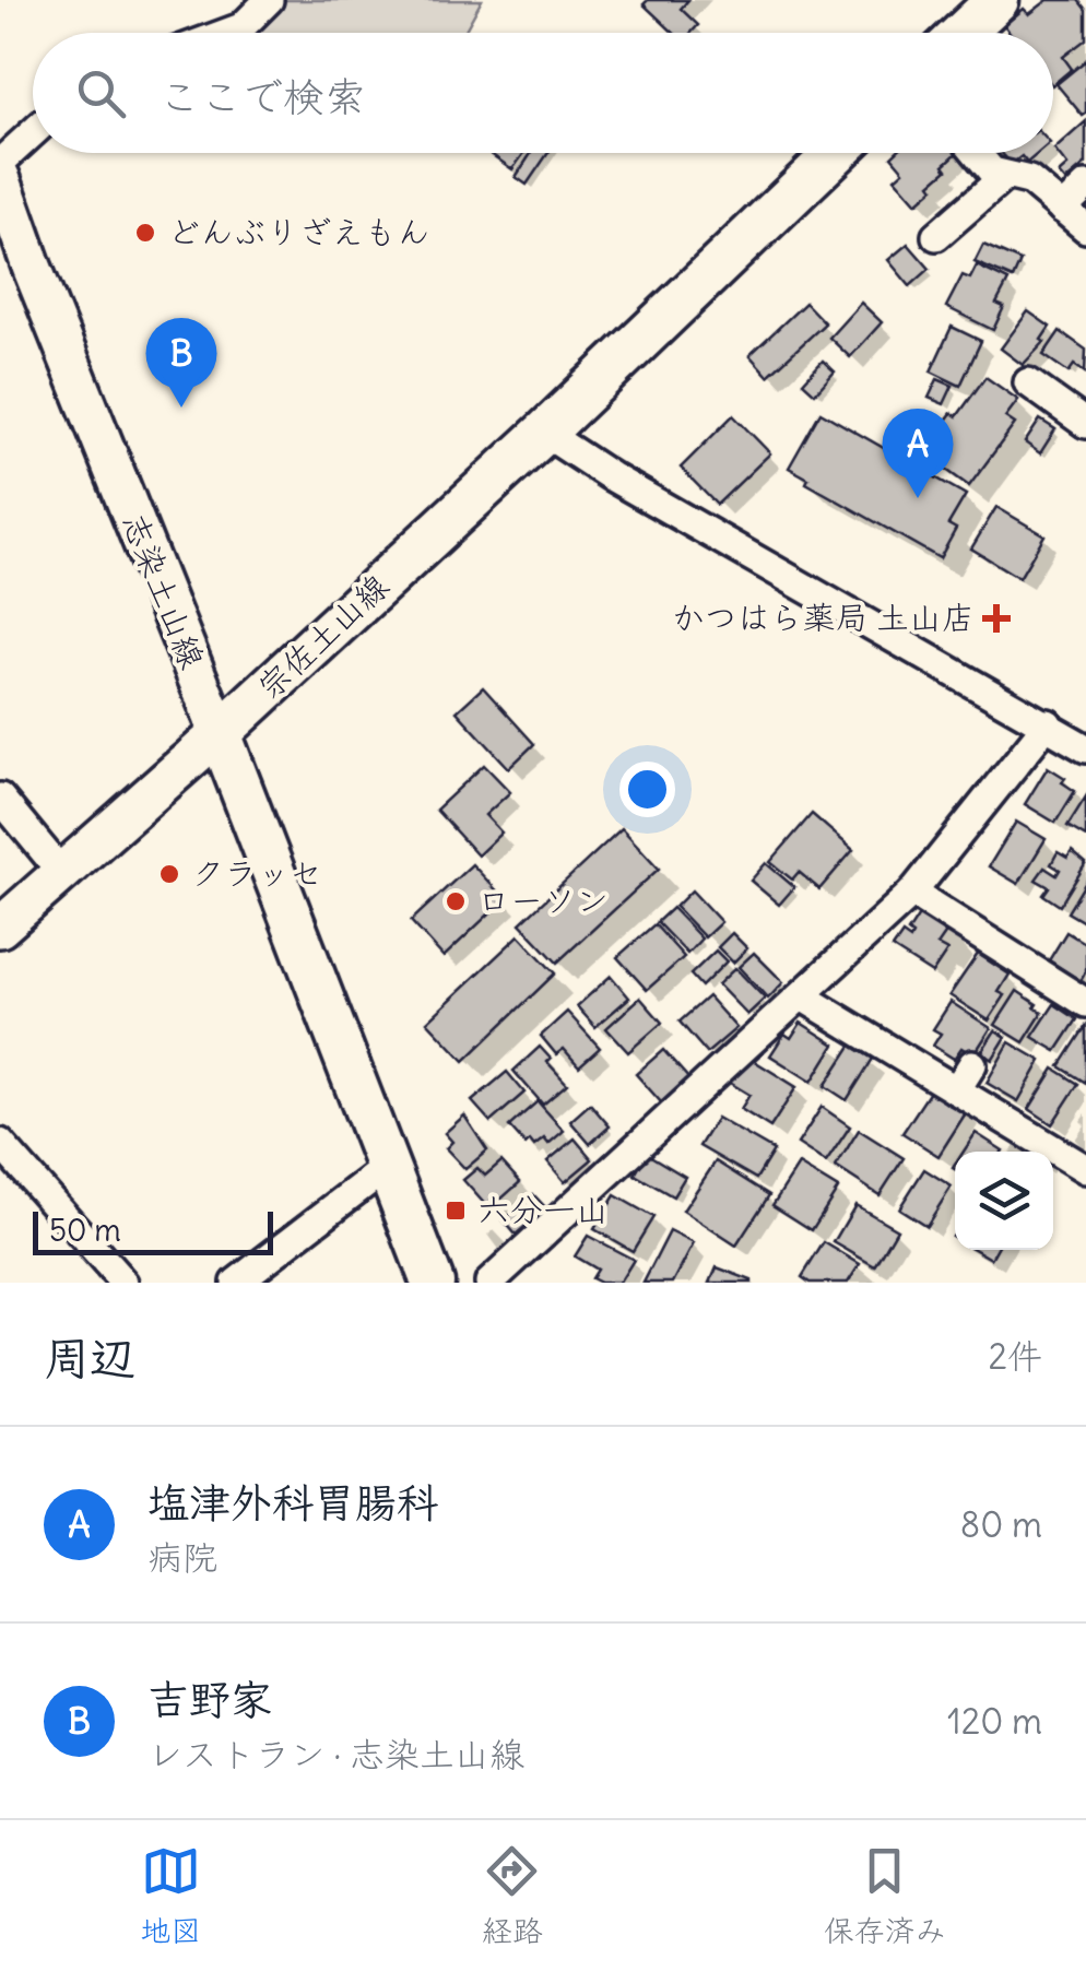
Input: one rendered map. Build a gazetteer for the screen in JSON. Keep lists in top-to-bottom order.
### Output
{
  "streets": {
    "main road": ["志染土山線", "宗佐土山線"]
  },
  "crossings": [
    ["志染土山線", "宗佐土山線"]
  ],
  "places": {
    "other": ["どんぶりざえもん", "クラッセ", "ローソン"],
    "health": ["かつはら薬局 土山店"],
    "transit": ["六分一山"]
  },
  "scale_bar": "50 m",
  "page": {
    "search": "ここで検索",
    "pins": ["B", "A"],
    "scale": "50 m",
    "heading": ["周辺", "2件"],
    "list": [
      {
        "mark": "A",
        "name": "塩津外科胃腸科",
        "note": "病院",
        "value": "80 m"
      },
      {
        "mark": "B",
        "name": "吉野家",
        "note": "レストラン · 志染土山線",
        "value": "120 m"
      }
    ],
    "nav": ["地図", "経路", "保存済み"]
  }
}
